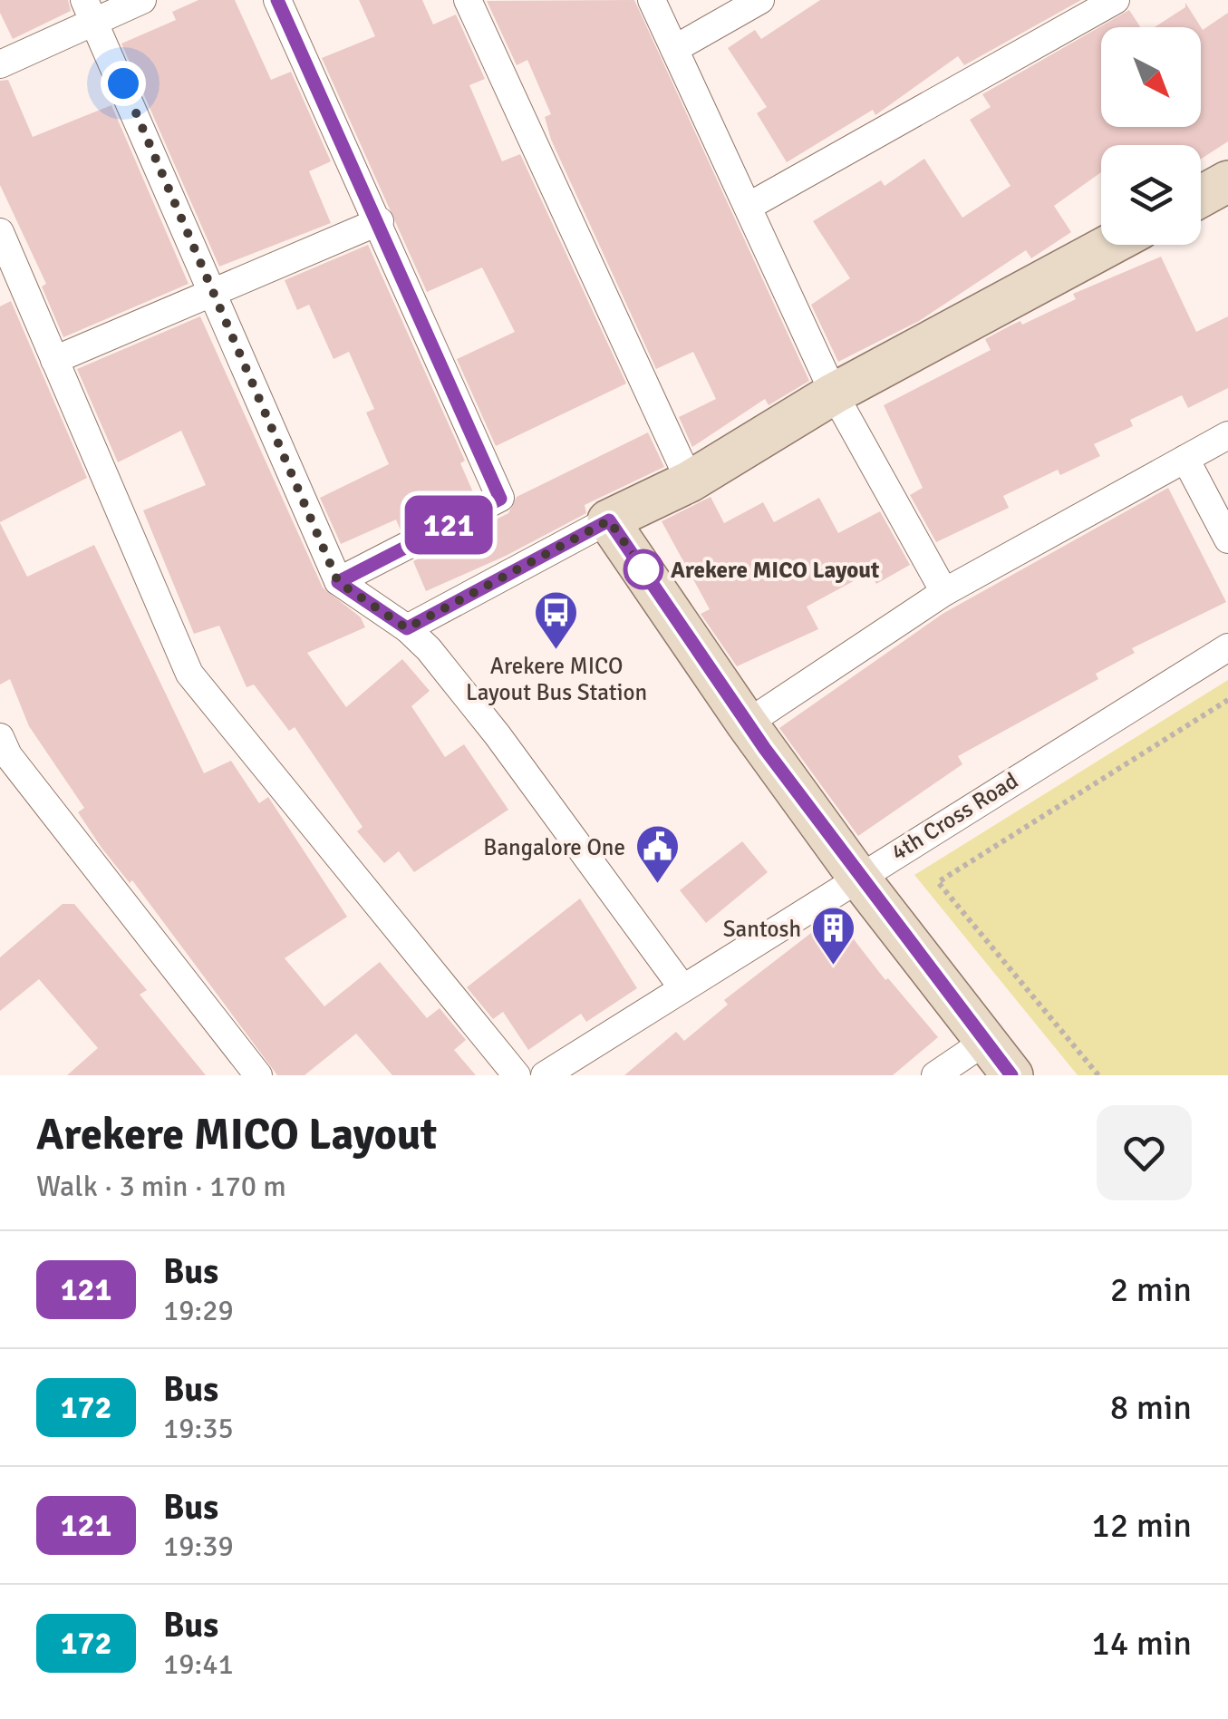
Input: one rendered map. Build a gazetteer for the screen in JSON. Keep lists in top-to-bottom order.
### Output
{
  "streets": {
    "street": ["4th Cross Road"]
  },
  "places": {
    "other": ["Arekere MICO Layout"],
    "bus stop": ["Arekere MICO Layout Bus Station"],
    "public building": ["Bangalore One"],
    "building": ["Santosh"]
  },
  "lines": ["bus line 121"],
  "north": "bottom right",
  "page": {
    "on_map": "121",
    "heading": ["Arekere MICO Layout", "Walk · 3 min · 170 m"],
    "list": [
      {
        "mark": "121",
        "name": "Bus",
        "note": "19:29",
        "value": "2 min"
      },
      {
        "mark": "172",
        "name": "Bus",
        "note": "19:35",
        "value": "8 min"
      },
      {
        "mark": "121",
        "name": "Bus",
        "note": "19:39",
        "value": "12 min"
      },
      {
        "mark": "172",
        "name": "Bus",
        "note": "19:41",
        "value": "14 min"
      }
    ]
  }
}
